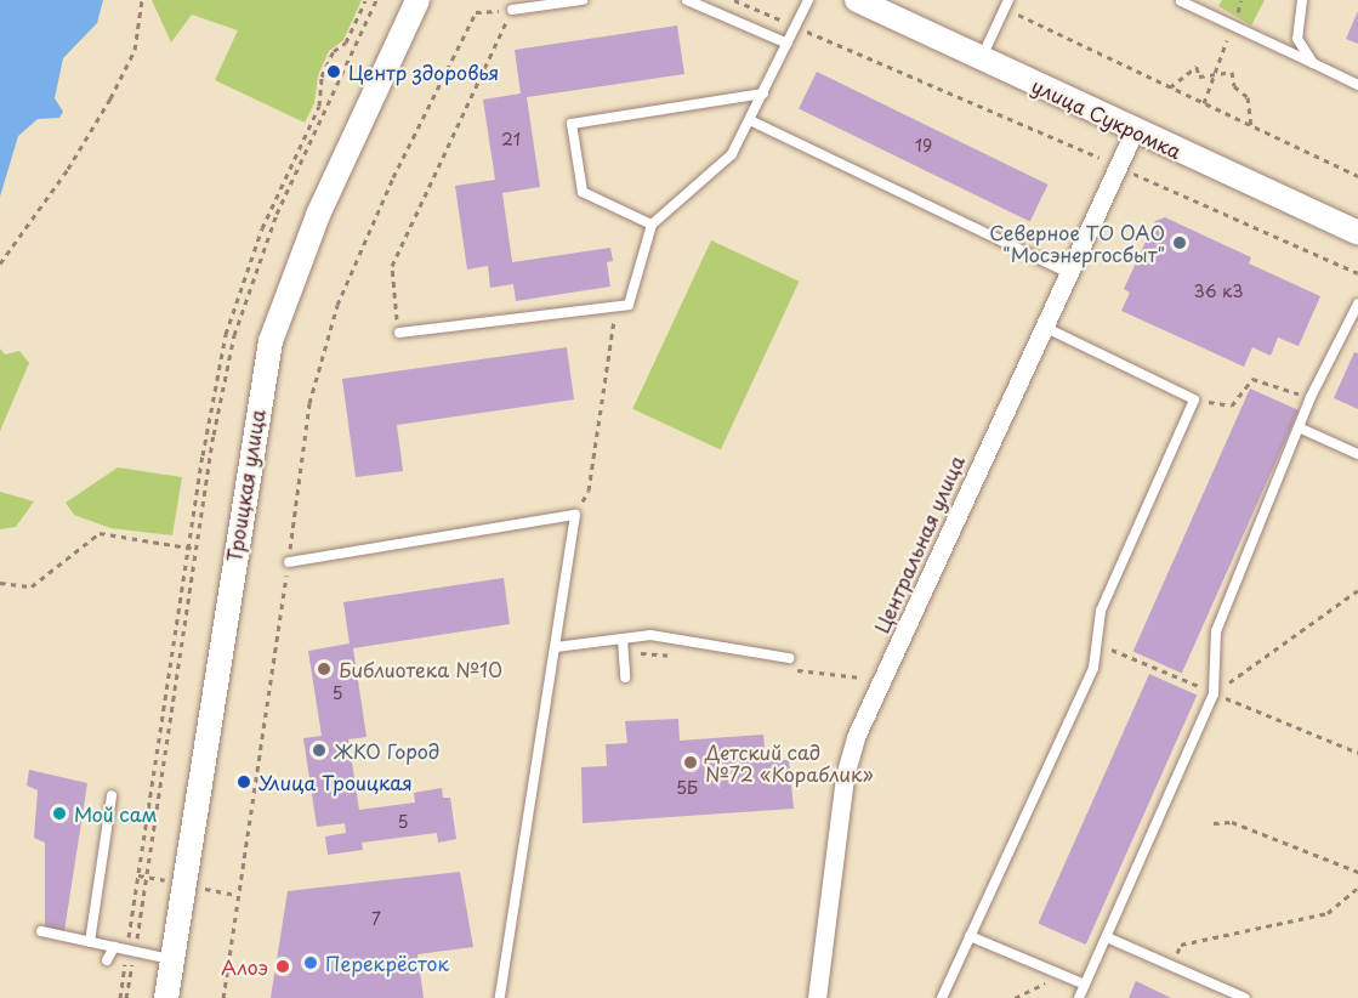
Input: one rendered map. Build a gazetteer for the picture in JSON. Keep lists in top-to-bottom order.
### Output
{
  "streets": {
    "street": ["улица Сукромка", "Троицкая улица", "Центральная улица"]
  },
  "crossings": [
    ["улица Сукромка", "Центральная улица"]
  ],
  "places": [
    "Центр здоровья",
    "Северное ТО ОАО \"Мосэнергосбыт\"",
    "Библиотека №10",
    "ЖКО Город",
    "Детский сад №72 «Кораблик»",
    "Улица Троицкая",
    "Мой сам",
    "Перекрёсток",
    "Алоэ"
  ],
  "house_numbers": [
    "21",
    "19",
    "36 к3",
    "5",
    "5Б",
    "5",
    "7"
  ]
}
